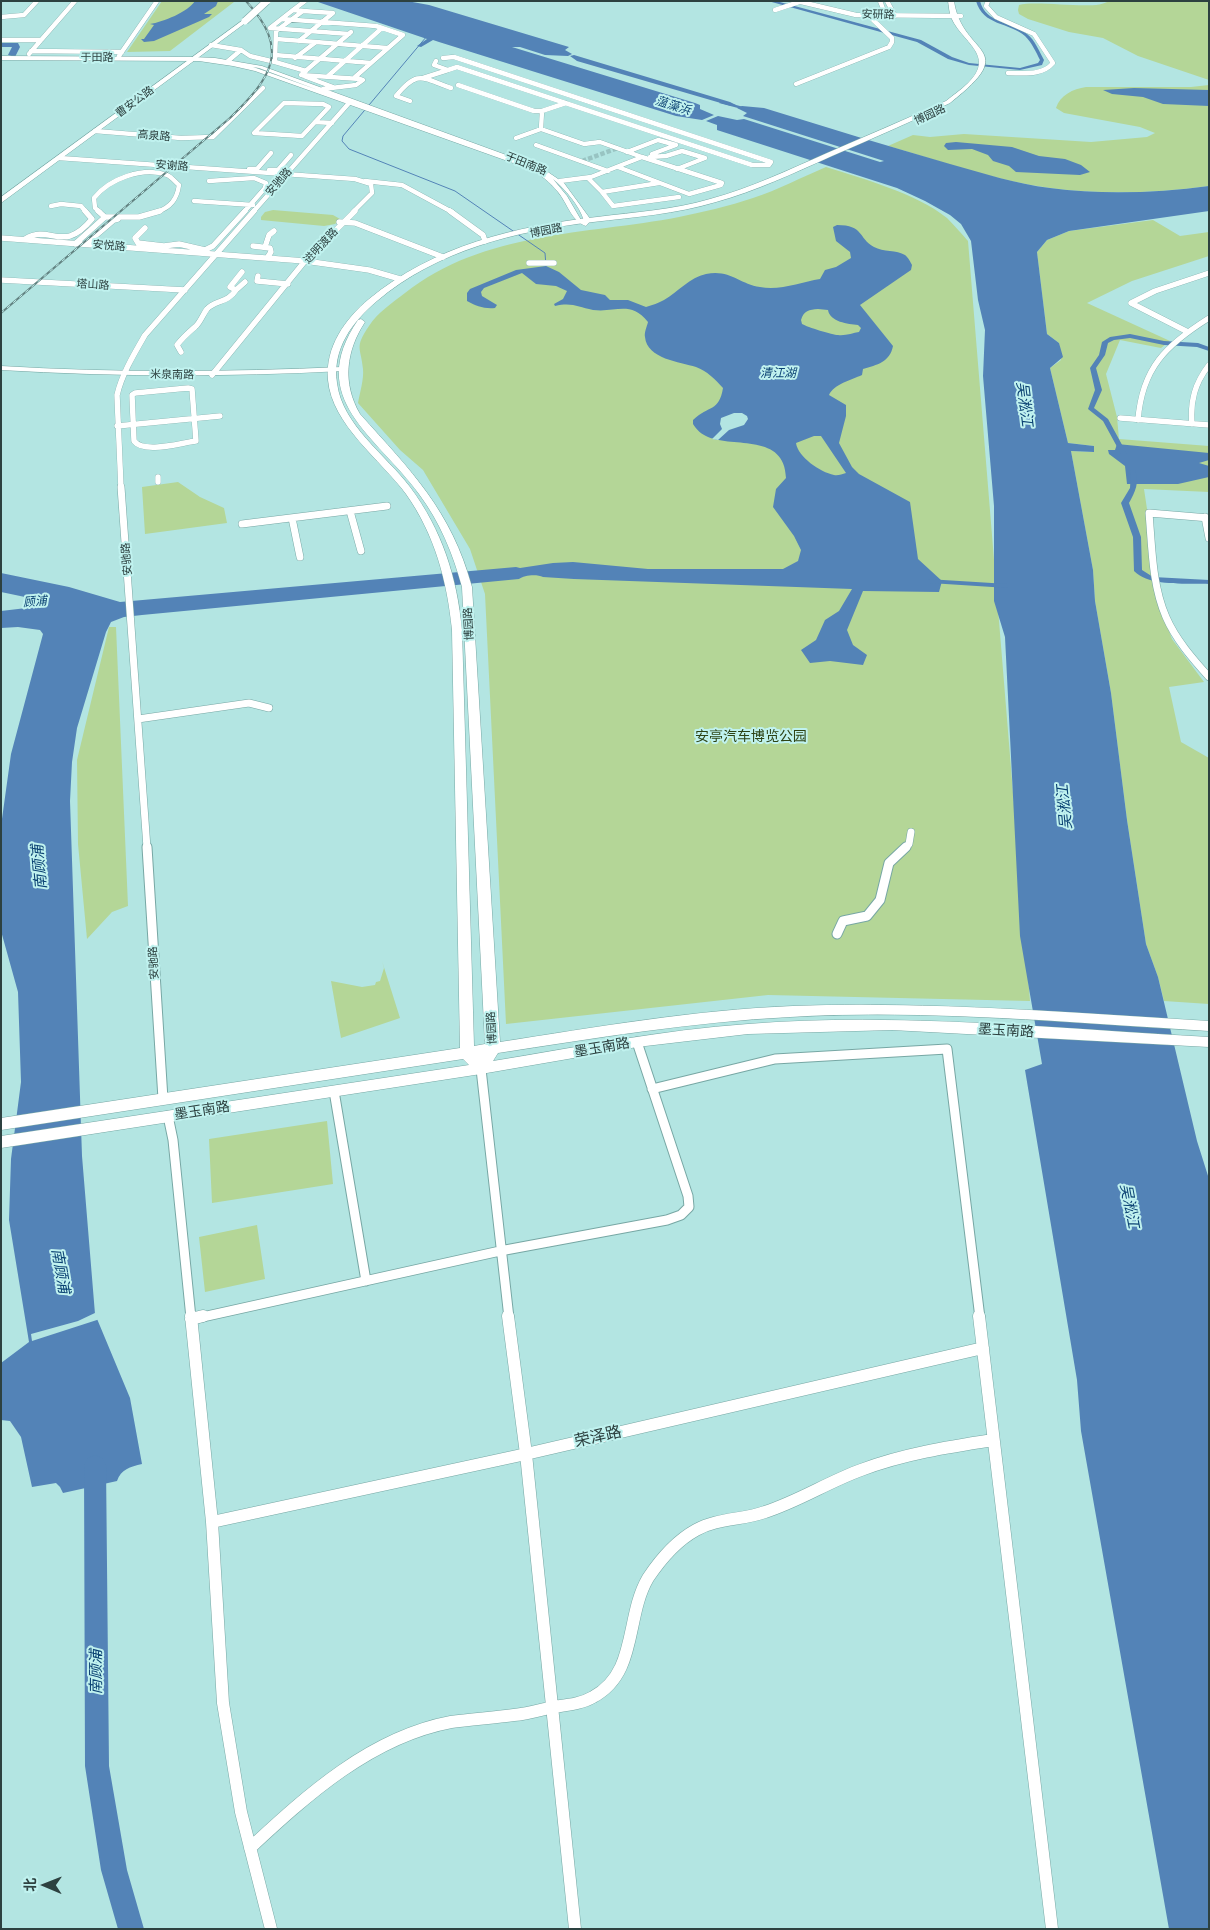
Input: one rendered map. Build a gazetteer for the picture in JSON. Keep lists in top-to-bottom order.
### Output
{
  "streets": {
    "highway": ["曹安公路"],
    "main road": ["博园路", "墨玉南路"],
    "street": [
      "安研路",
      "于田路",
      "高泉路",
      "于田南路",
      "安谢路",
      "安驰路",
      "安悦路",
      "进明渡路",
      "塔山路",
      "米泉南路",
      "荣泽路"
    ]
  },
  "crossings": [
    ["于田路", "曹安公路"],
    ["曹安公路", "高泉路"],
    ["曹安公路", "安谢路"],
    ["博园路", "于田南路"],
    ["博园路", "安悦路"],
    ["博园路", "米泉南路"],
    ["博园路", "墨玉南路"],
    ["安谢路", "安驰路"],
    ["安驰路", "安悦路"],
    ["安驰路", "塔山路"],
    ["安驰路", "米泉南路"],
    ["安驰路", "墨玉南路"],
    ["安悦路", "进明渡路"],
    ["进明渡路", "米泉南路"]
  ],
  "water": [
    "蕰藻浜",
    "清江湖",
    "吴淞江",
    "顾浦",
    "南顾浦"
  ],
  "parks": ["安亭汽车博览公园"],
  "north": "left"
}
